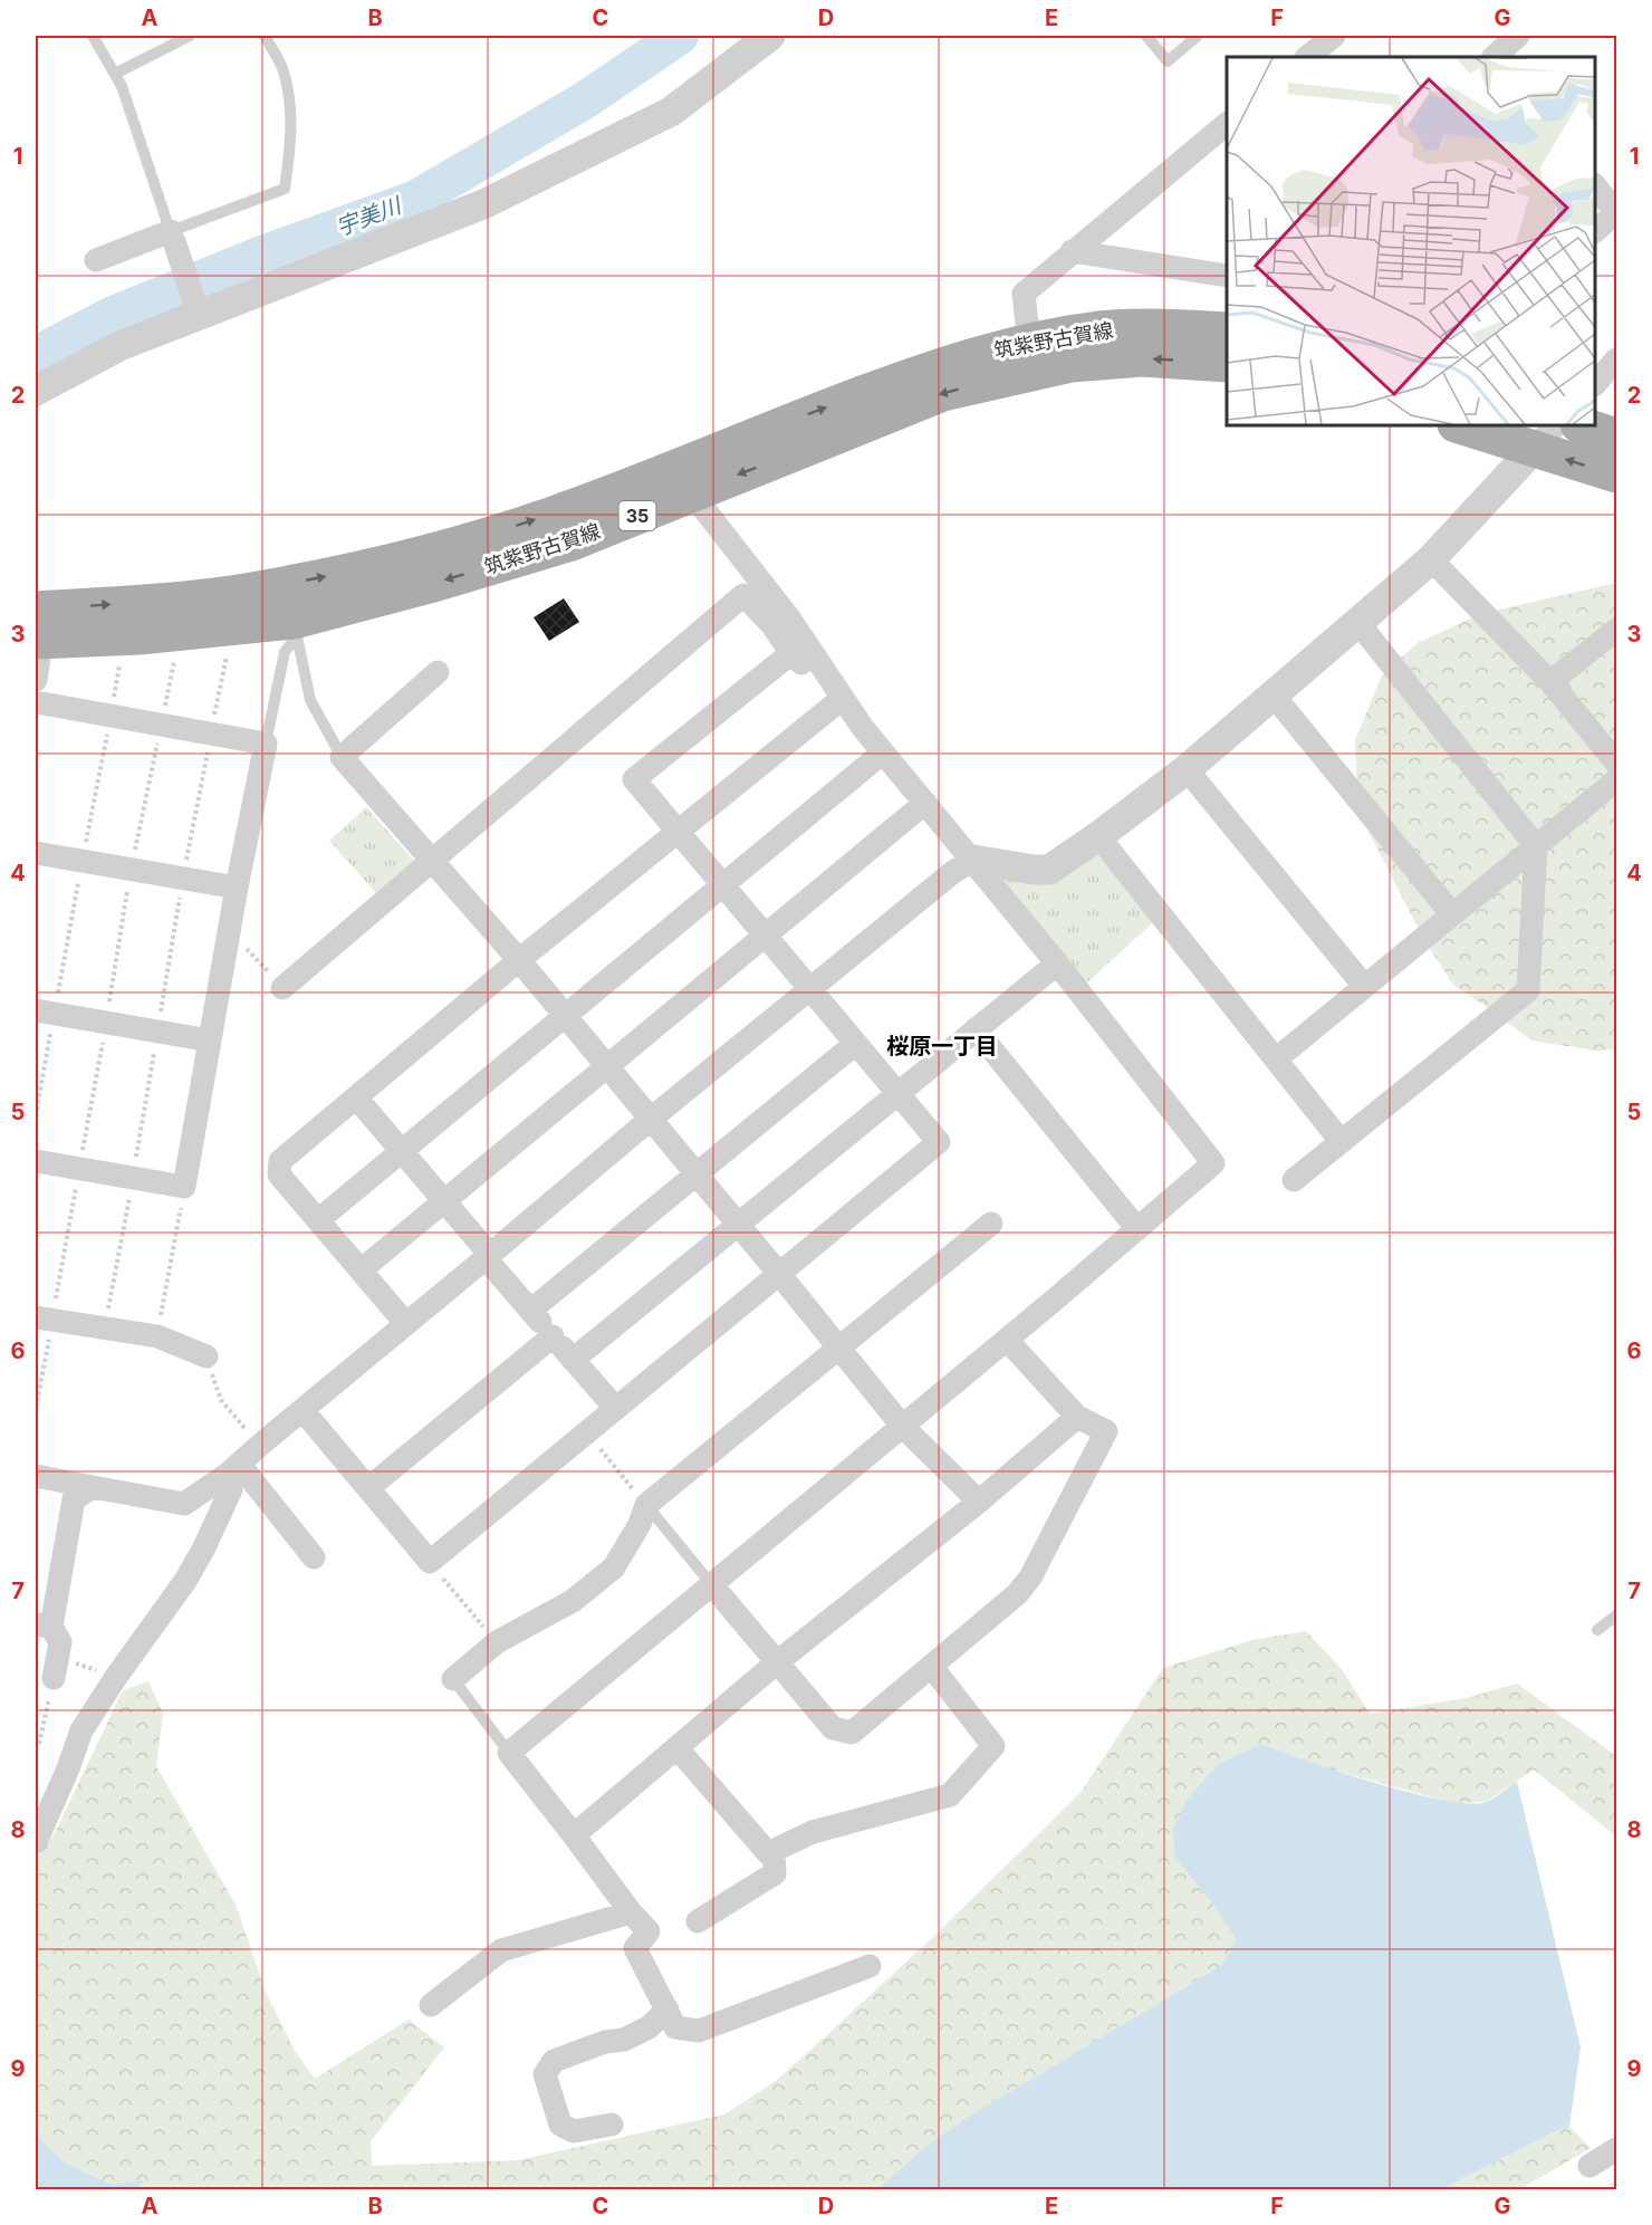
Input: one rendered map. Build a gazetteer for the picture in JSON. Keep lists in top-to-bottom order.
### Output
{
  "streets": {
    "main road": ["筑紫野古賀線", "35"]
  },
  "districts": ["桜原一丁目"],
  "water": ["宇美川"],
  "grid": {
    "columns": [
      "A",
      "B",
      "C",
      "D",
      "E",
      "F",
      "G"
    ],
    "rows": [
      "1",
      "2",
      "3",
      "4",
      "5",
      "6",
      "7",
      "8",
      "9"
    ]
  }
}
